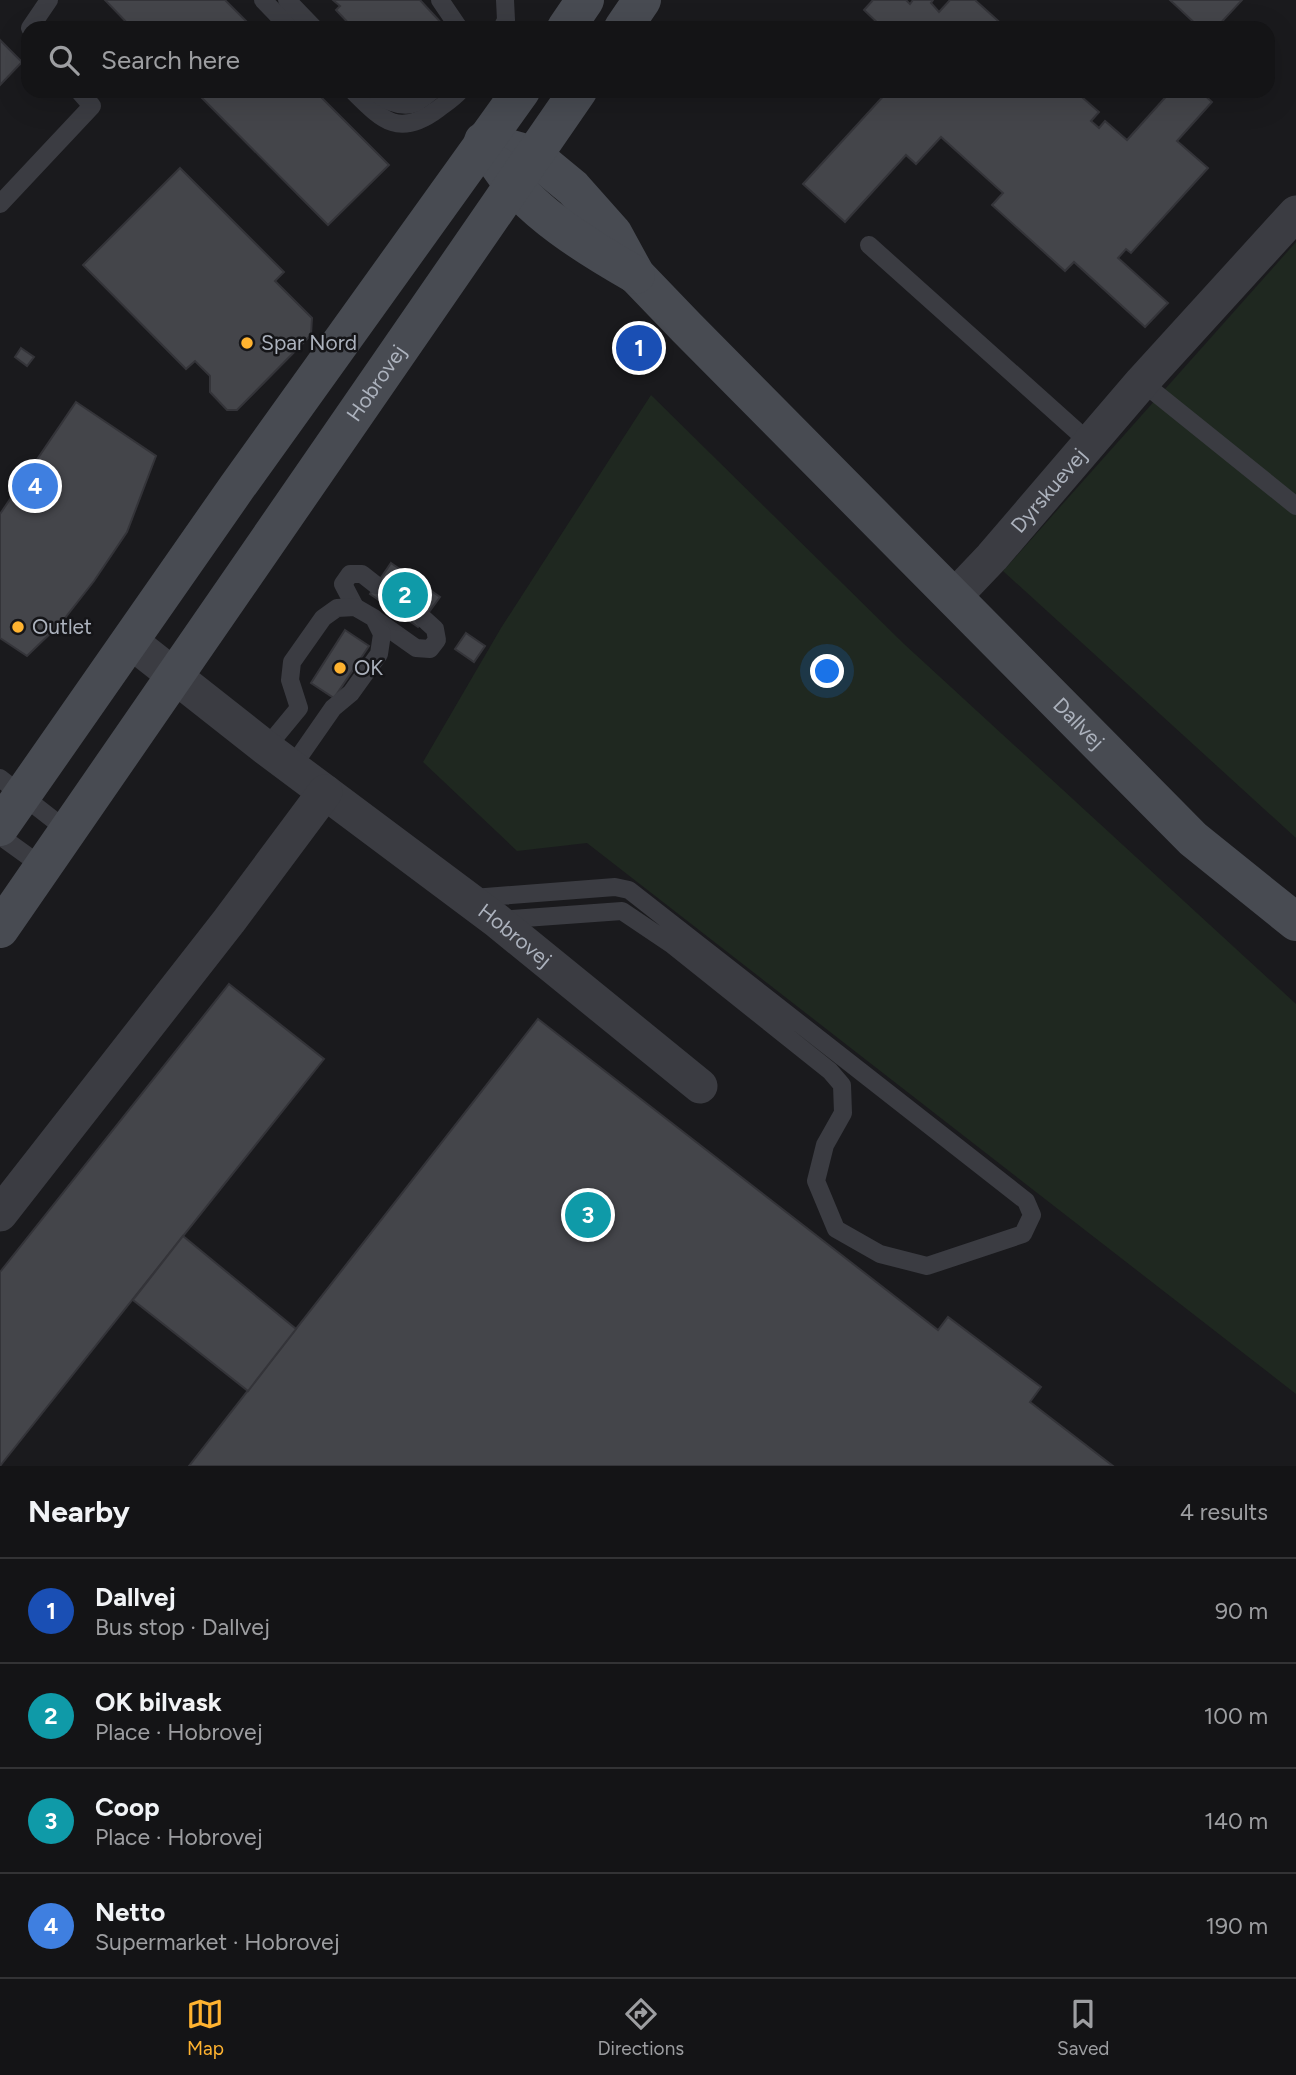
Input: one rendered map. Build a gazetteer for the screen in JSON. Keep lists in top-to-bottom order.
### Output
{
  "streets": {
    "main road": ["Hobrovej", "Dallvej"],
    "street": ["Dyrskuevej"]
  },
  "crossings": [
    ["Hobrovej", "Dallvej"],
    ["Dyrskuevej", "Dallvej"]
  ],
  "places": ["Spar Nord", "Outlet", "OK"],
  "page": {
    "search": "Search here",
    "pins": [
      "1",
      "4",
      "2",
      "3"
    ],
    "heading": ["Nearby", "4 results"],
    "list": [
      {
        "mark": "1",
        "name": "Dallvej",
        "note": "Bus stop · Dallvej",
        "value": "90 m"
      },
      {
        "mark": "2",
        "name": "OK bilvask",
        "note": "Place · Hobrovej",
        "value": "100 m"
      },
      {
        "mark": "3",
        "name": "Coop",
        "note": "Place · Hobrovej",
        "value": "140 m"
      },
      {
        "mark": "4",
        "name": "Netto",
        "note": "Supermarket · Hobrovej",
        "value": "190 m"
      }
    ],
    "nav": ["Map", "Directions", "Saved"]
  }
}
